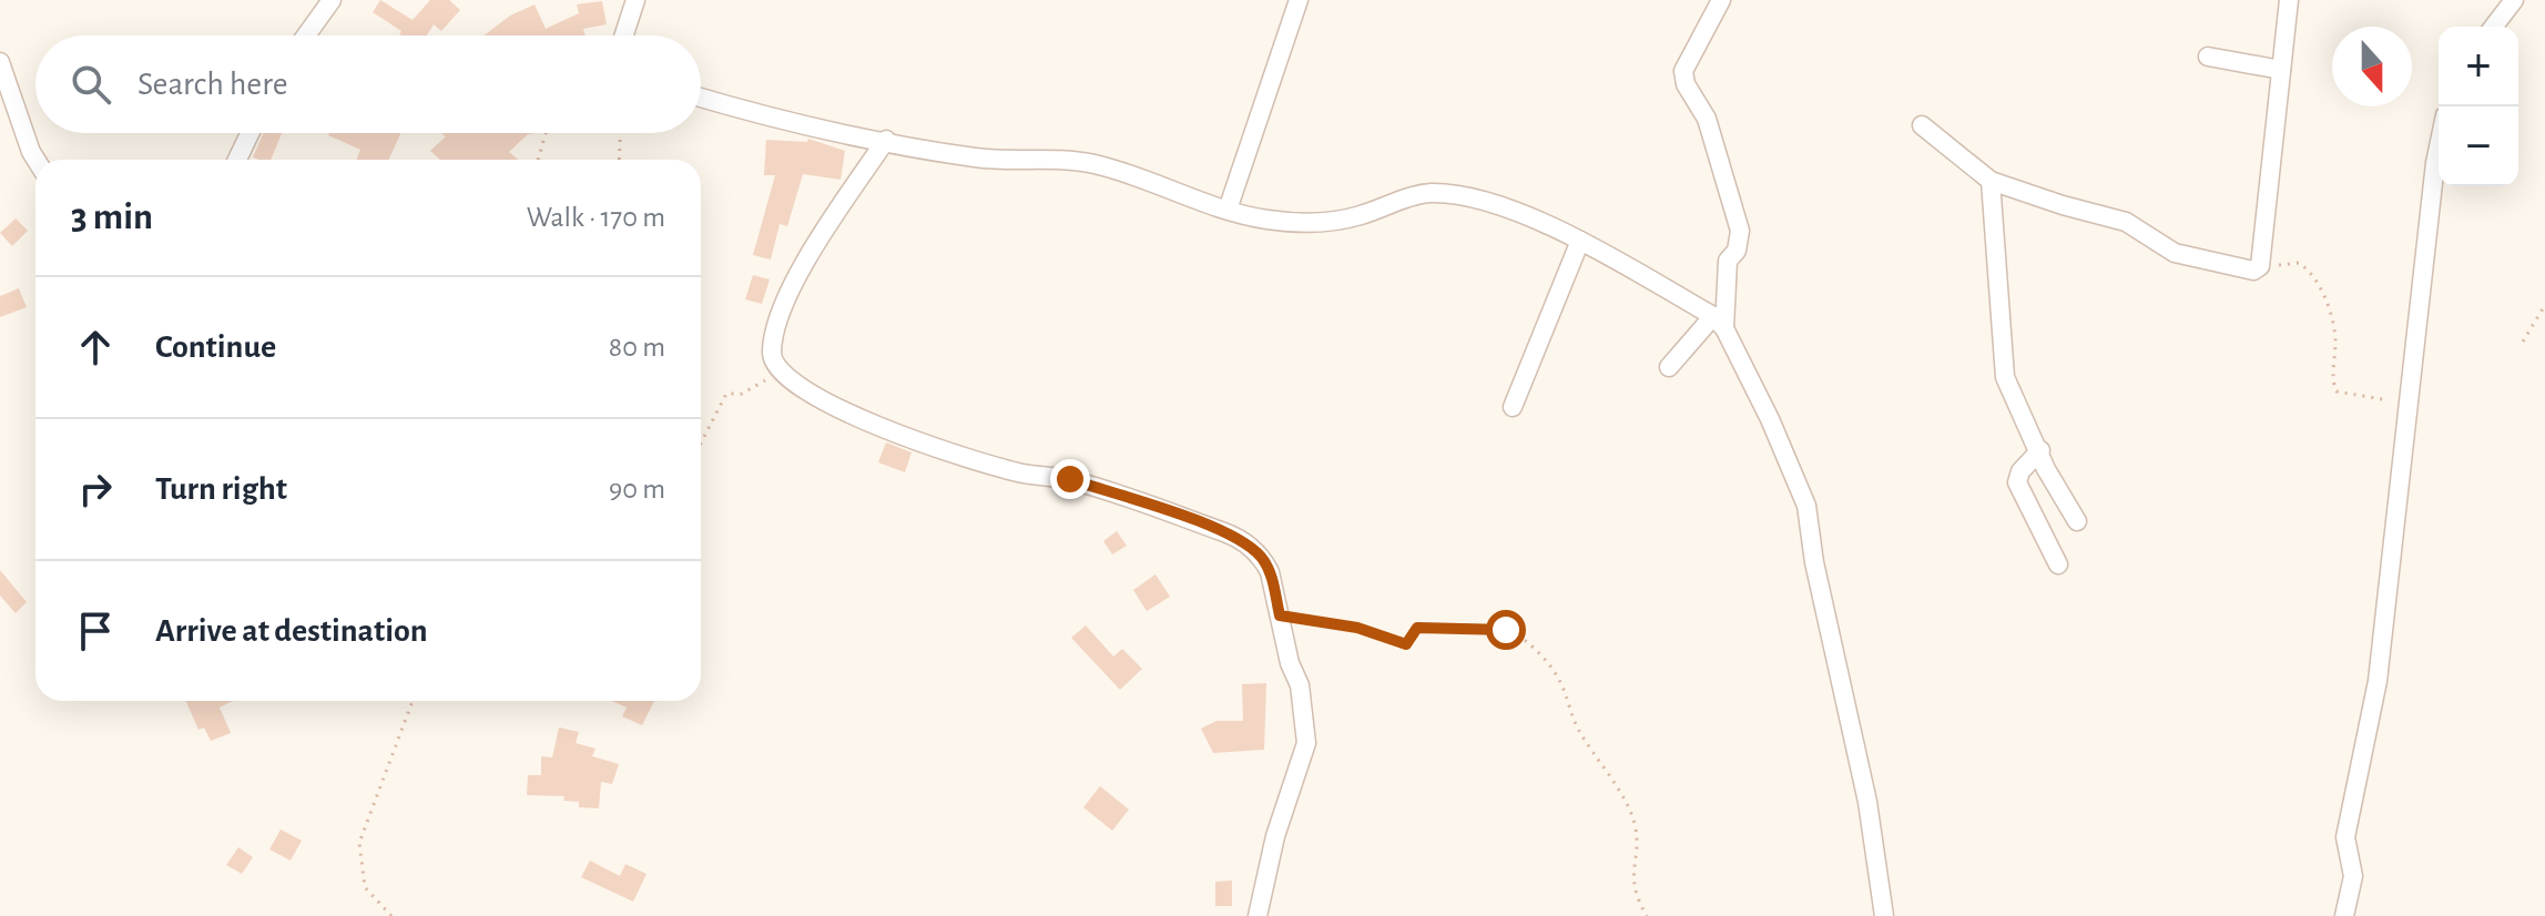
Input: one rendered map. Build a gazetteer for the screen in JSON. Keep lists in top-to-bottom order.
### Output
{
  "north": "bottom",
  "page": {
    "map_buttons": ["+", "−"],
    "search": "Search here",
    "heading": ["3 min", "Walk · 170 m"],
    "list": [
      ["Continue", "80 m"],
      ["Turn right", "90 m"],
      "Arrive at destination"
    ]
  }
}
